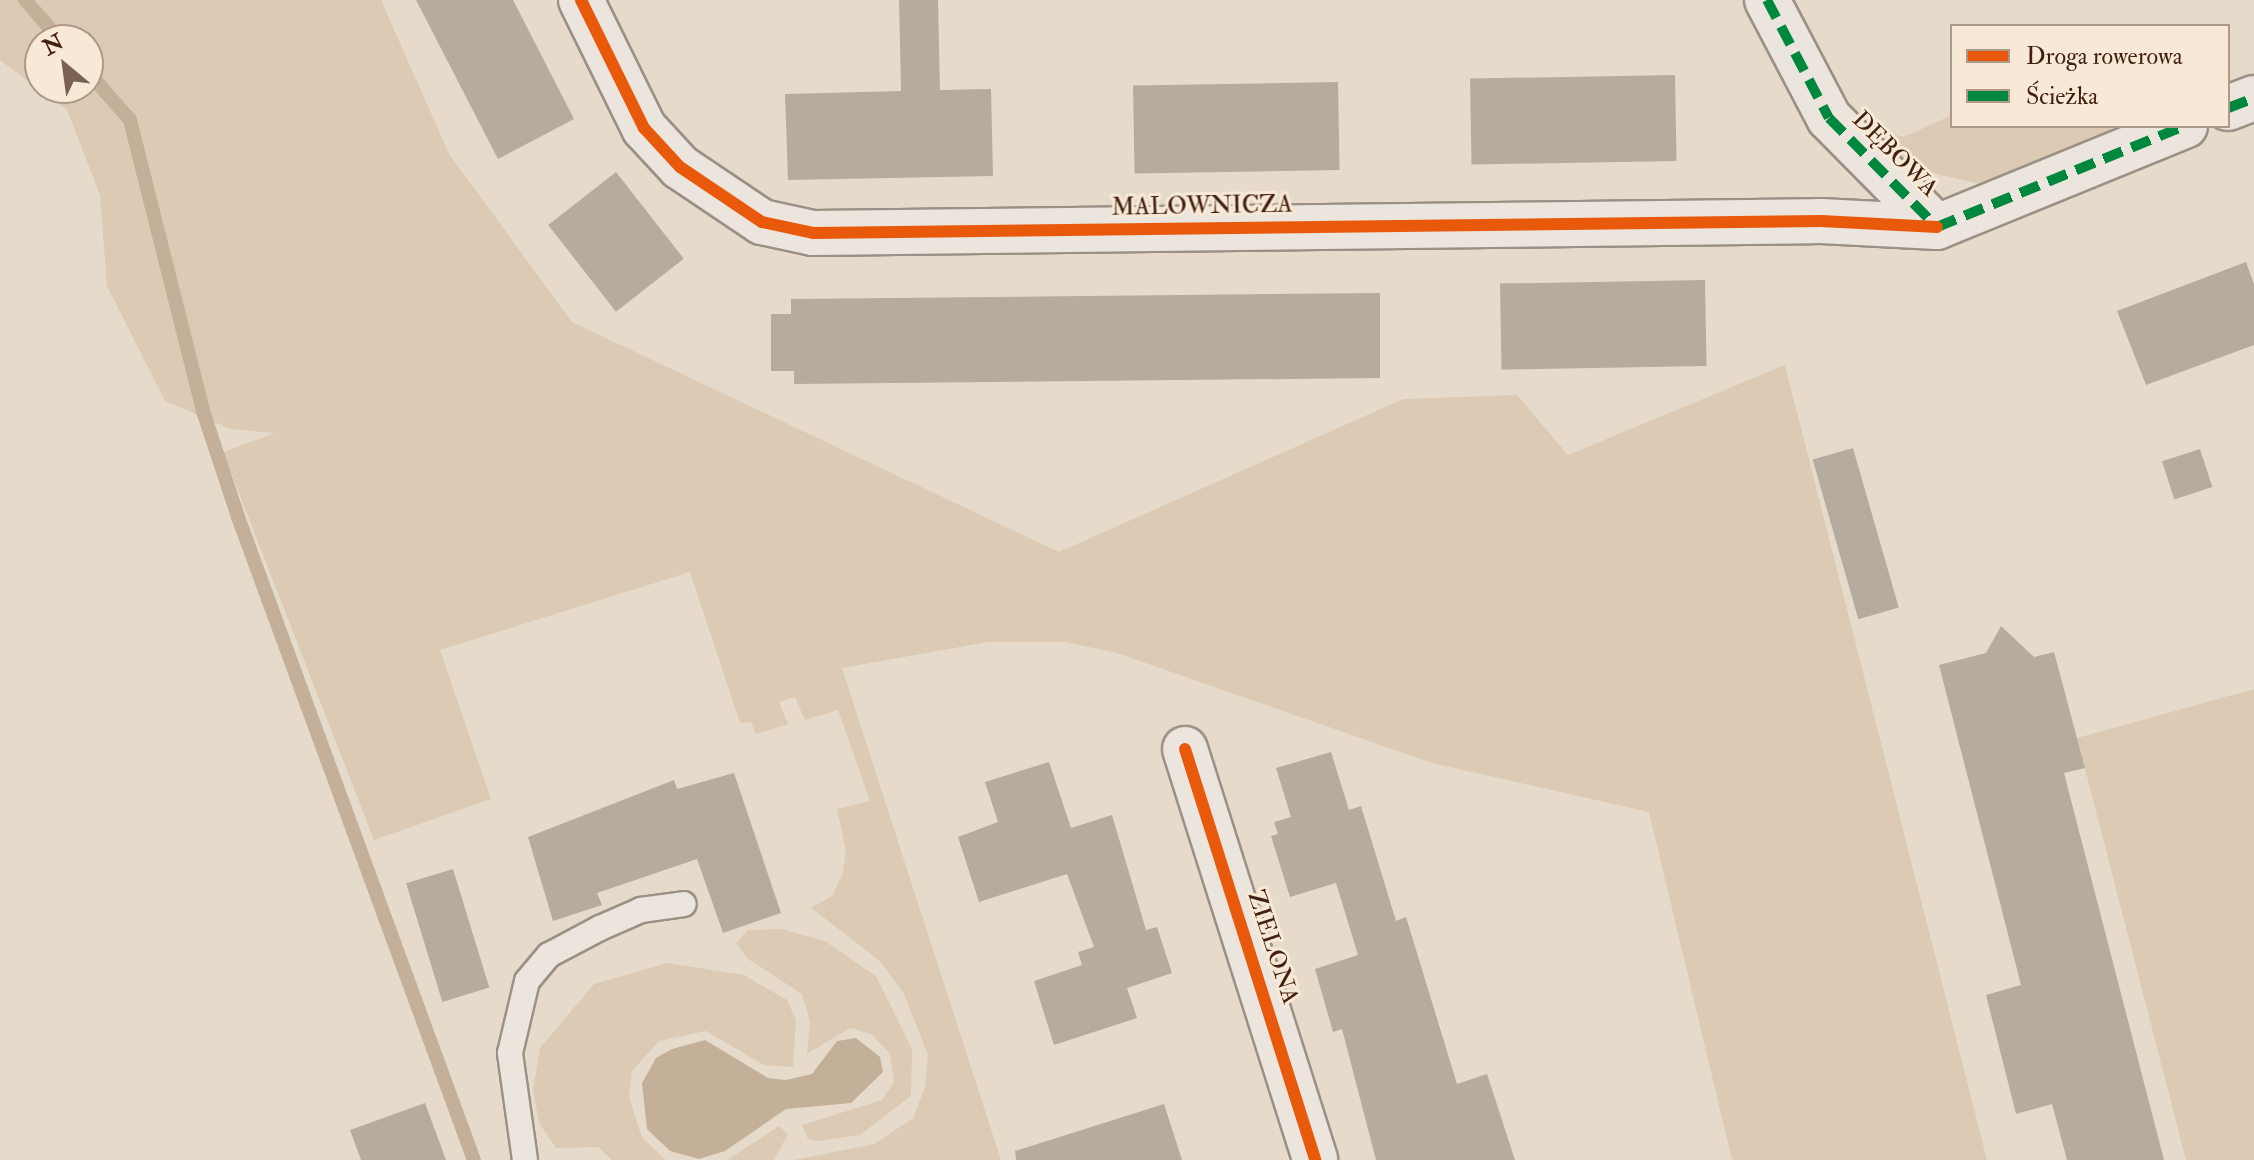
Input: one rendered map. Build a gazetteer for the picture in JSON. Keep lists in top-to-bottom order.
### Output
{
  "streets": {
    "street": ["DĘBOWA", "MALOWNICZA", "ZIELONA"]
  },
  "crossings": [
    ["DĘBOWA", "MALOWNICZA"]
  ],
  "legend": ["Droga rowerowa", "Ścieżka"],
  "north": "top left"
}
